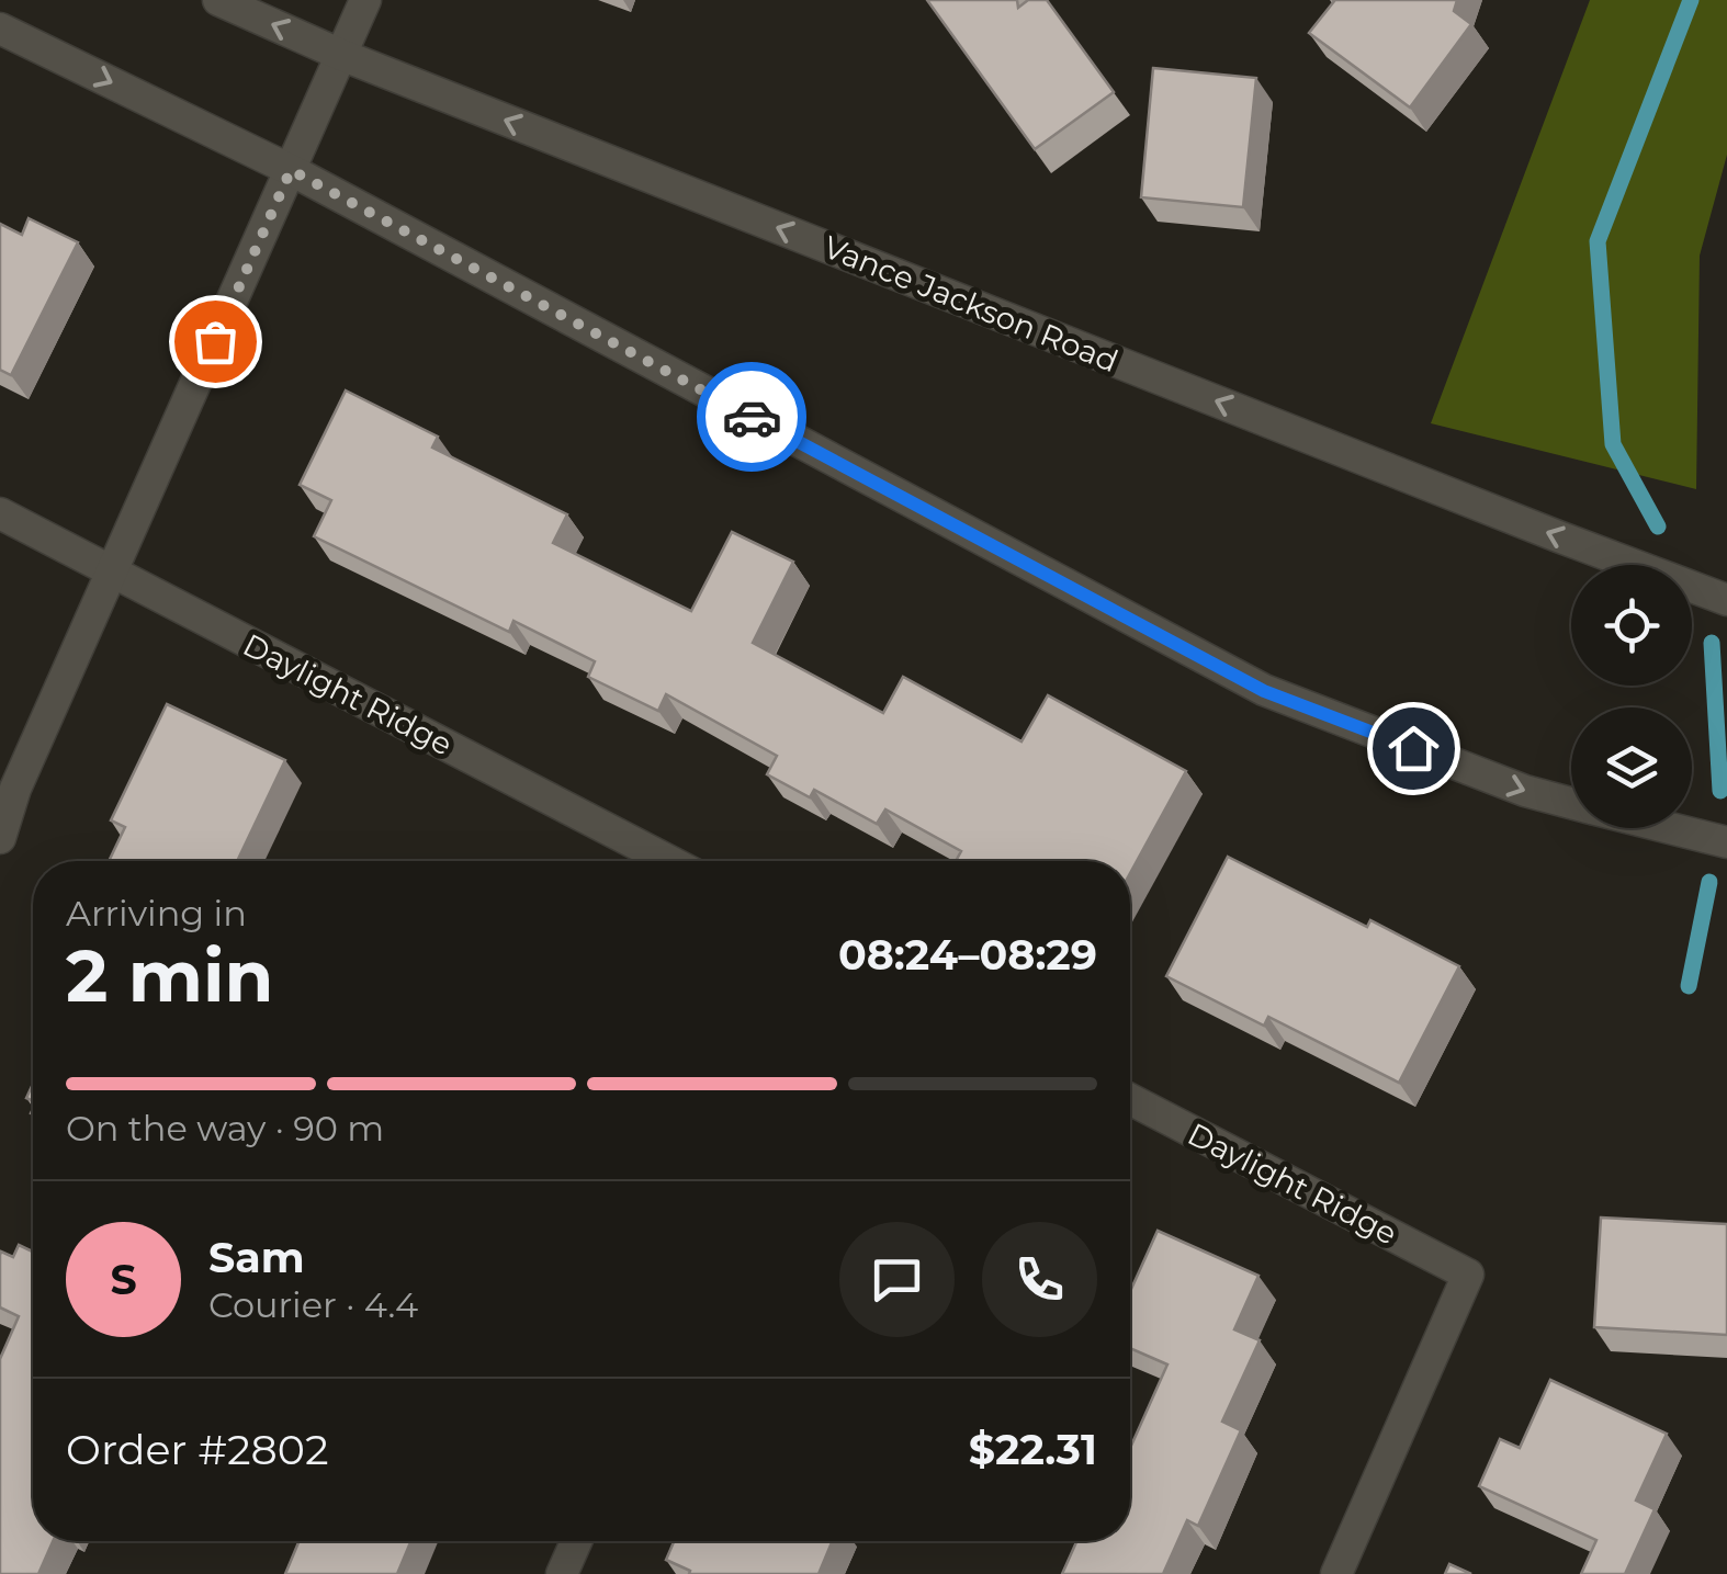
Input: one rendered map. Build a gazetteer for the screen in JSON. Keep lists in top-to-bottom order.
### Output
{
  "streets": {
    "main road": ["Vance Jackson Road", "Daylight Ridge"]
  },
  "page": {
    "heading": ["2 min", "Arriving in", "08:24–08:29"],
    "panel": [
      "Sam",
      "Courier · 4.4",
      "Order #2802",
      "$22.31"
    ],
    "bar": "On the way · 90 m",
    "round": "S"
  }
}
